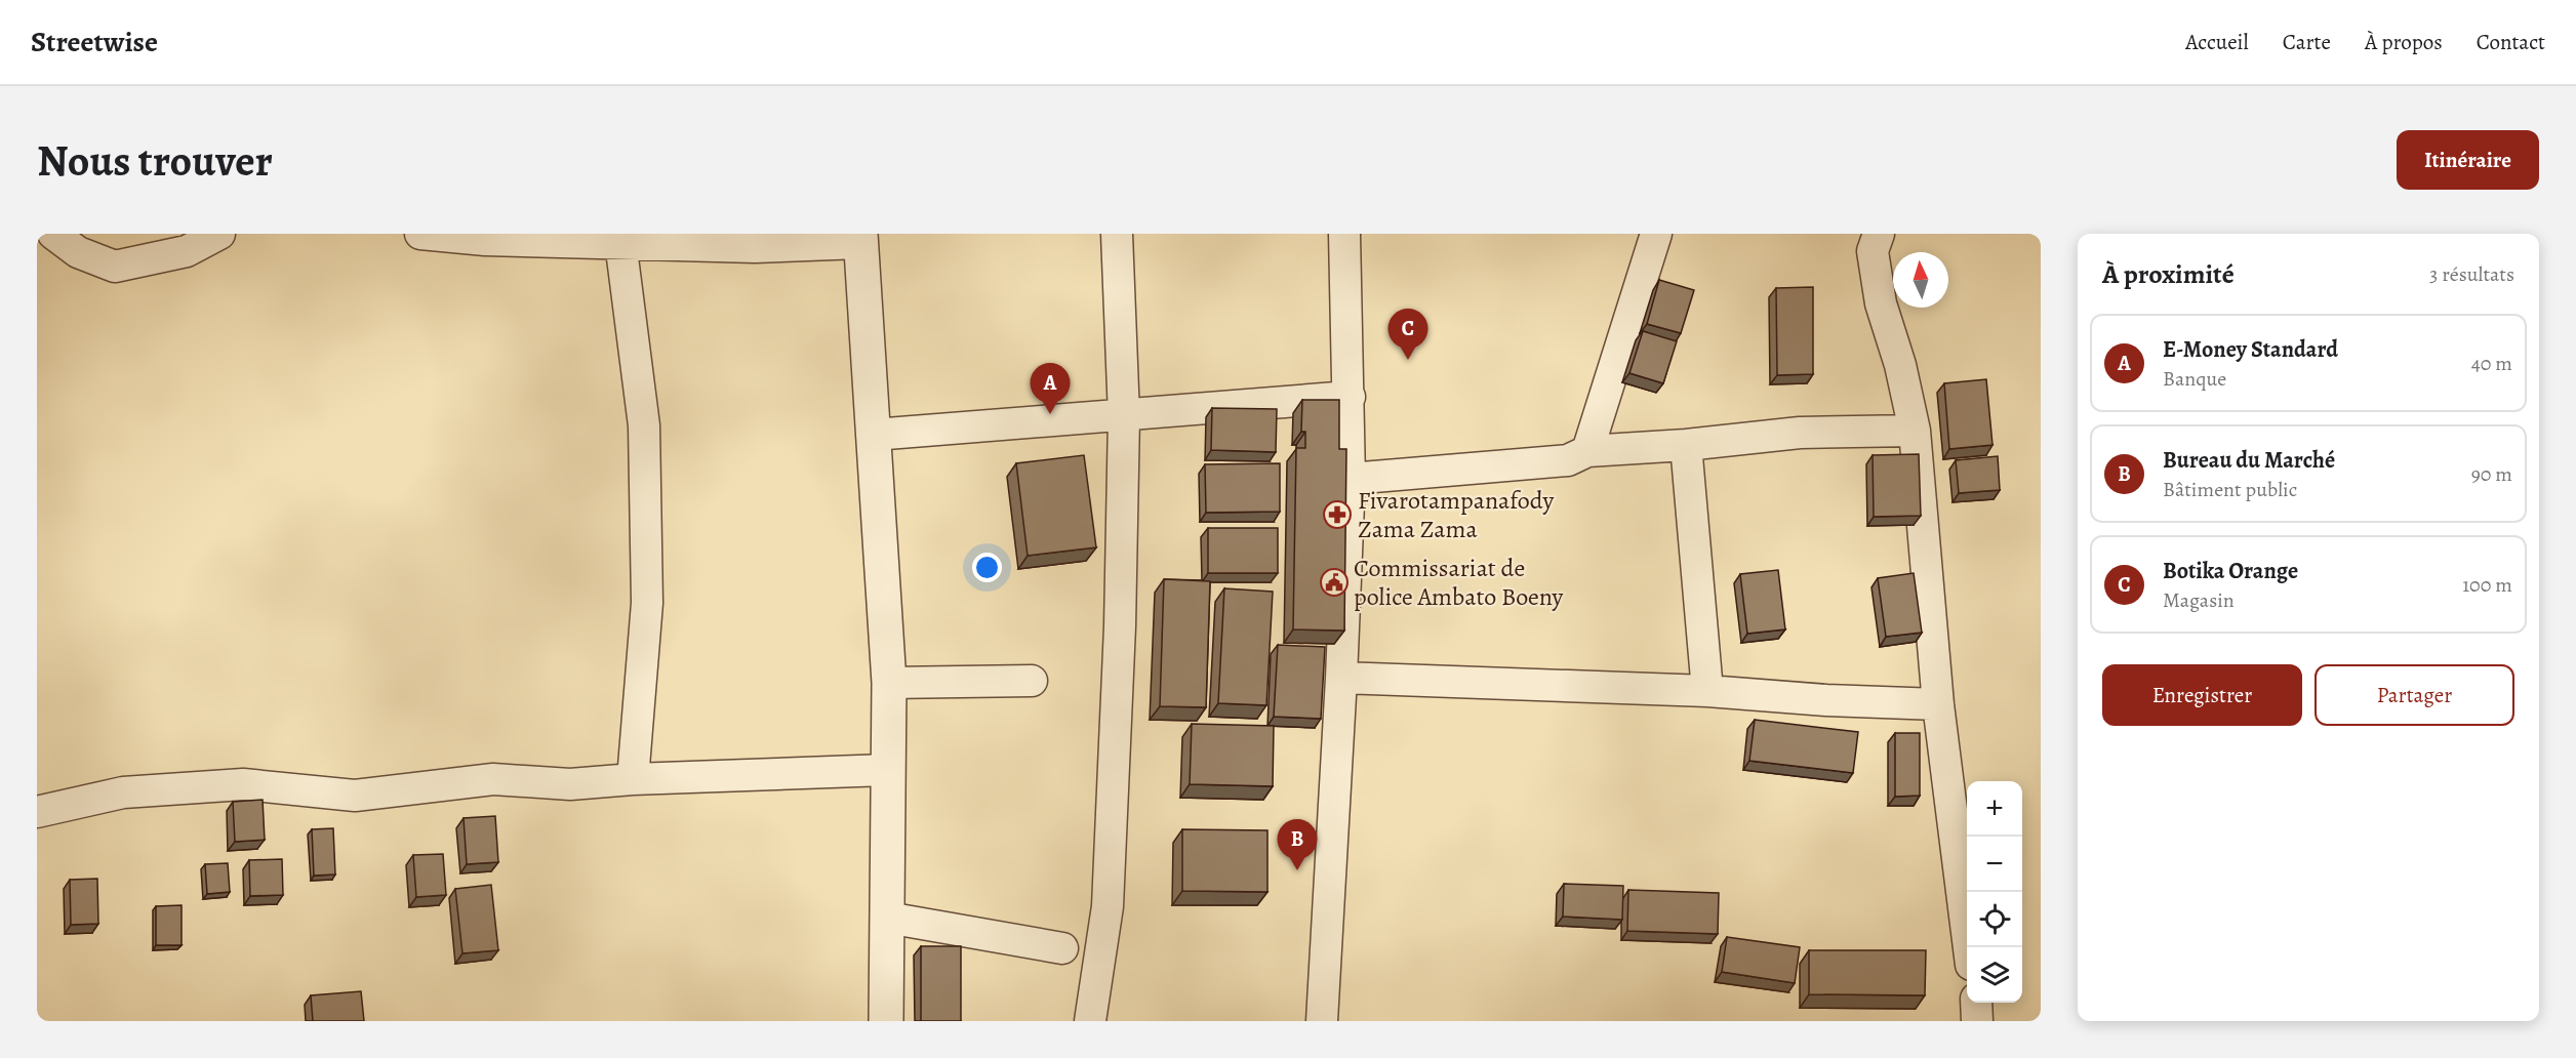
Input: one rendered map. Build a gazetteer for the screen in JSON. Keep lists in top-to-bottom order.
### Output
{
  "places": {
    "pharmacy": ["Fivarotampanafody Zama Zama"],
    "public building": ["Commissariat de police Ambato Boeny"]
  },
  "north": "top",
  "page": {
    "header": "Streetwise",
    "nav": [
      "Accueil",
      "Carte",
      "À propos",
      "Contact"
    ],
    "buttons": [
      "Itinéraire",
      ["Enregistrer", "Partager"]
    ],
    "title": "Nous trouver",
    "heading": ["À proximité", "3 résultats"],
    "pins": ["C", "A", "B"],
    "list": [
      {
        "mark": "A",
        "name": "E-Money Standard",
        "note": "Banque",
        "value": "40 m"
      },
      {
        "mark": "B",
        "name": "Bureau du Marché",
        "note": "Bâtiment public",
        "value": "90 m"
      },
      {
        "mark": "C",
        "name": "Botika Orange",
        "note": "Magasin",
        "value": "100 m"
      }
    ],
    "map_buttons": ["+", "−"]
  }
}
